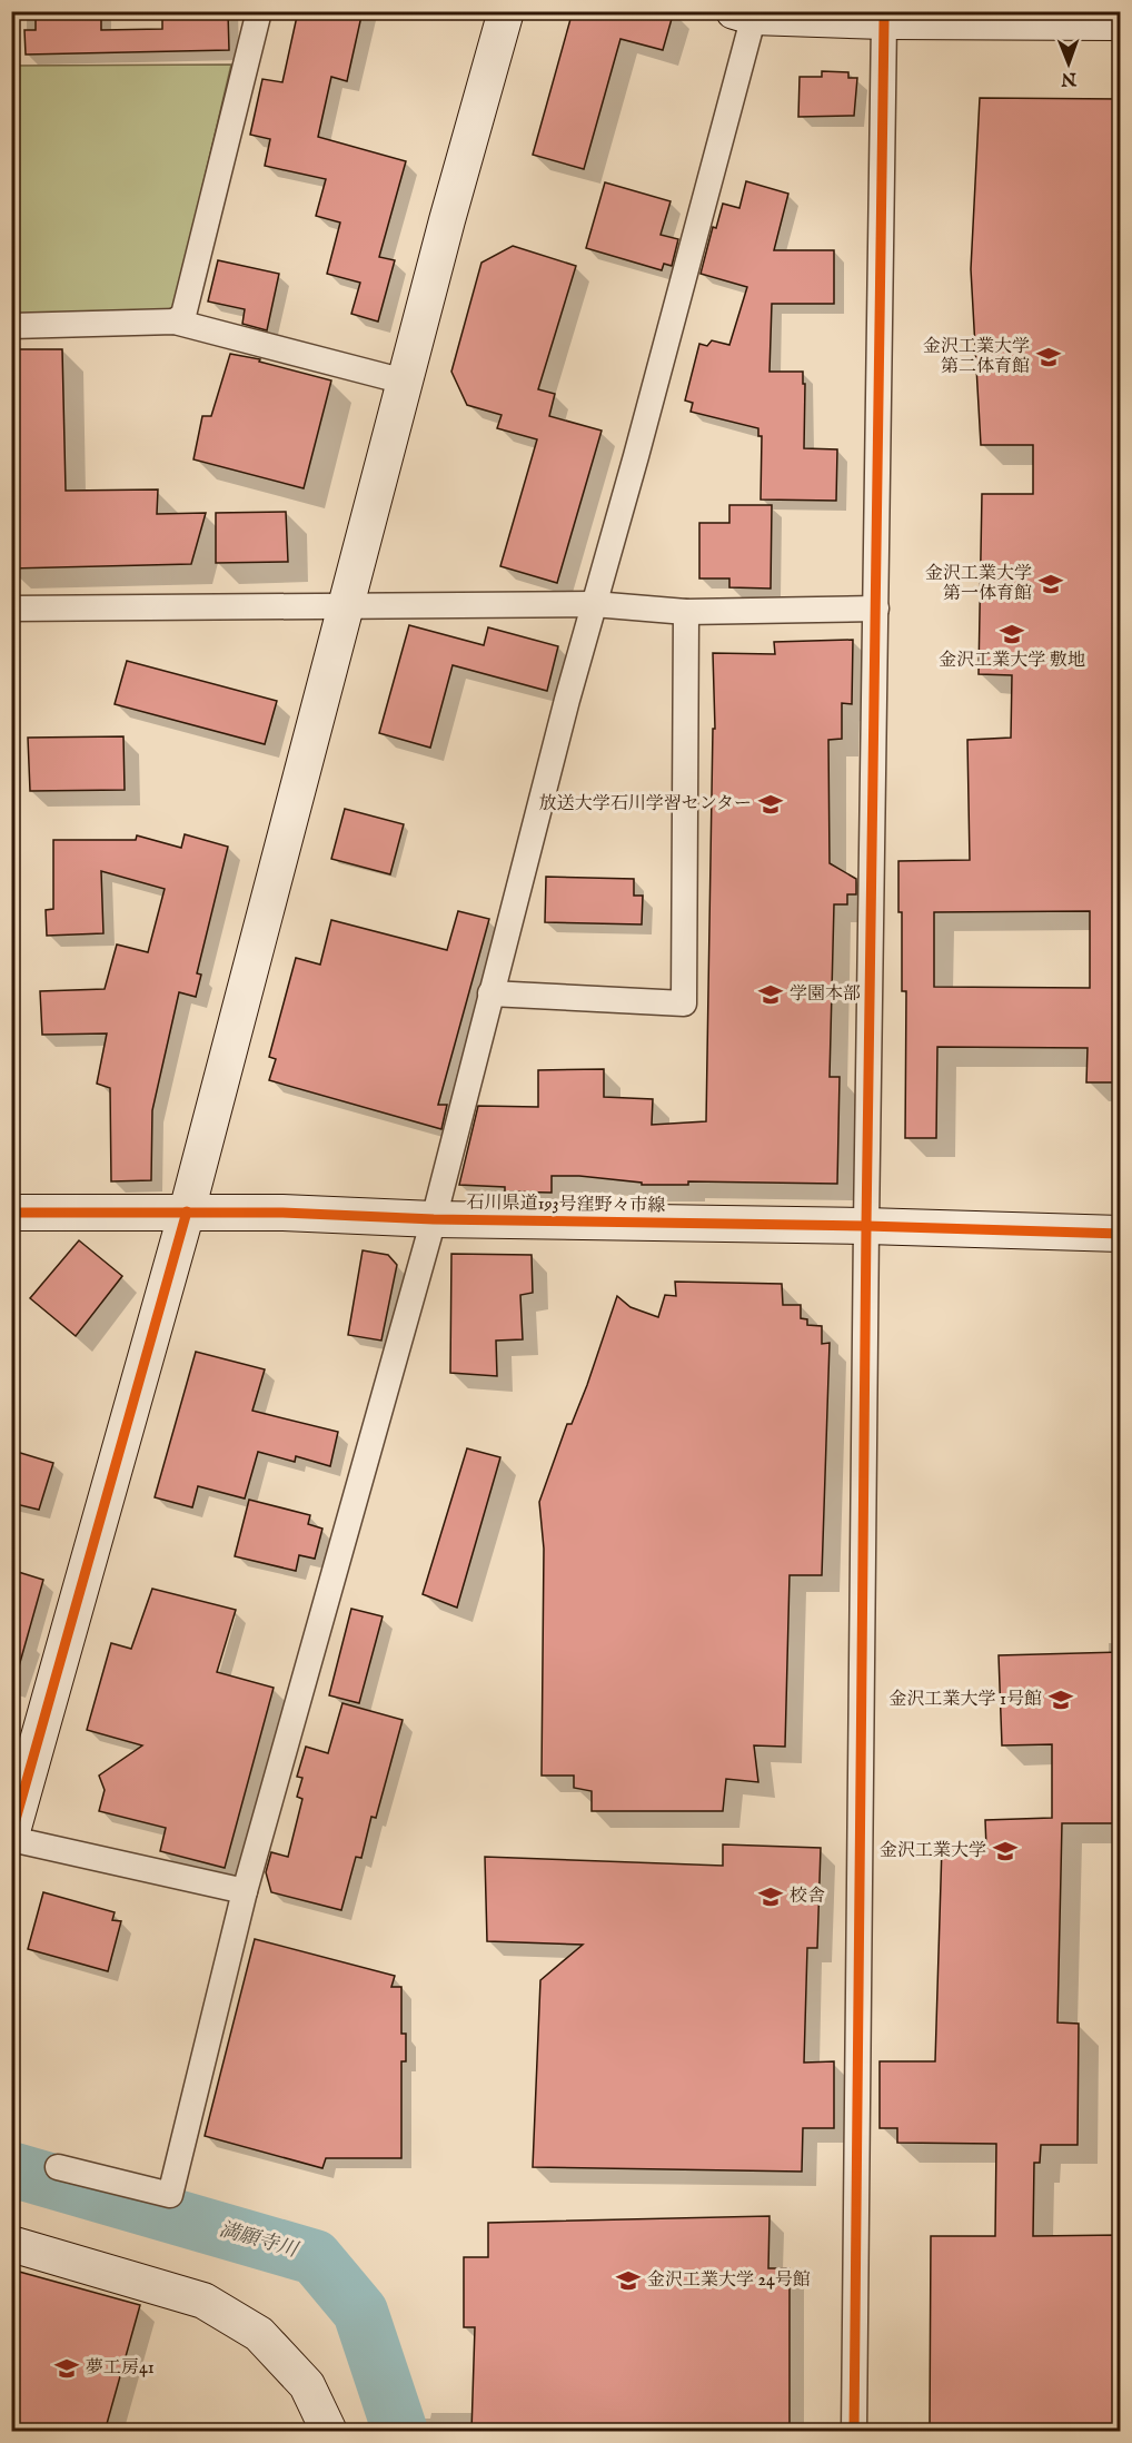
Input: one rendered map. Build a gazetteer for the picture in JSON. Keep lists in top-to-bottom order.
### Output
{
  "streets": {
    "street": ["石川県道193号窪野々市線"]
  },
  "water": ["満願寺川"],
  "places": {
    "school or university": [
      "金沢工業大学 第二体育館",
      "金沢工業大学 第一体育館",
      "金沢工業大学 敷地",
      "放送大学石川学習センター",
      "学園本部",
      "金沢工業大学 1号館",
      "金沢工業大学",
      "校舎",
      "金沢工業大学 24号館",
      "夢工房41"
    ]
  },
  "north": "bottom"
}
